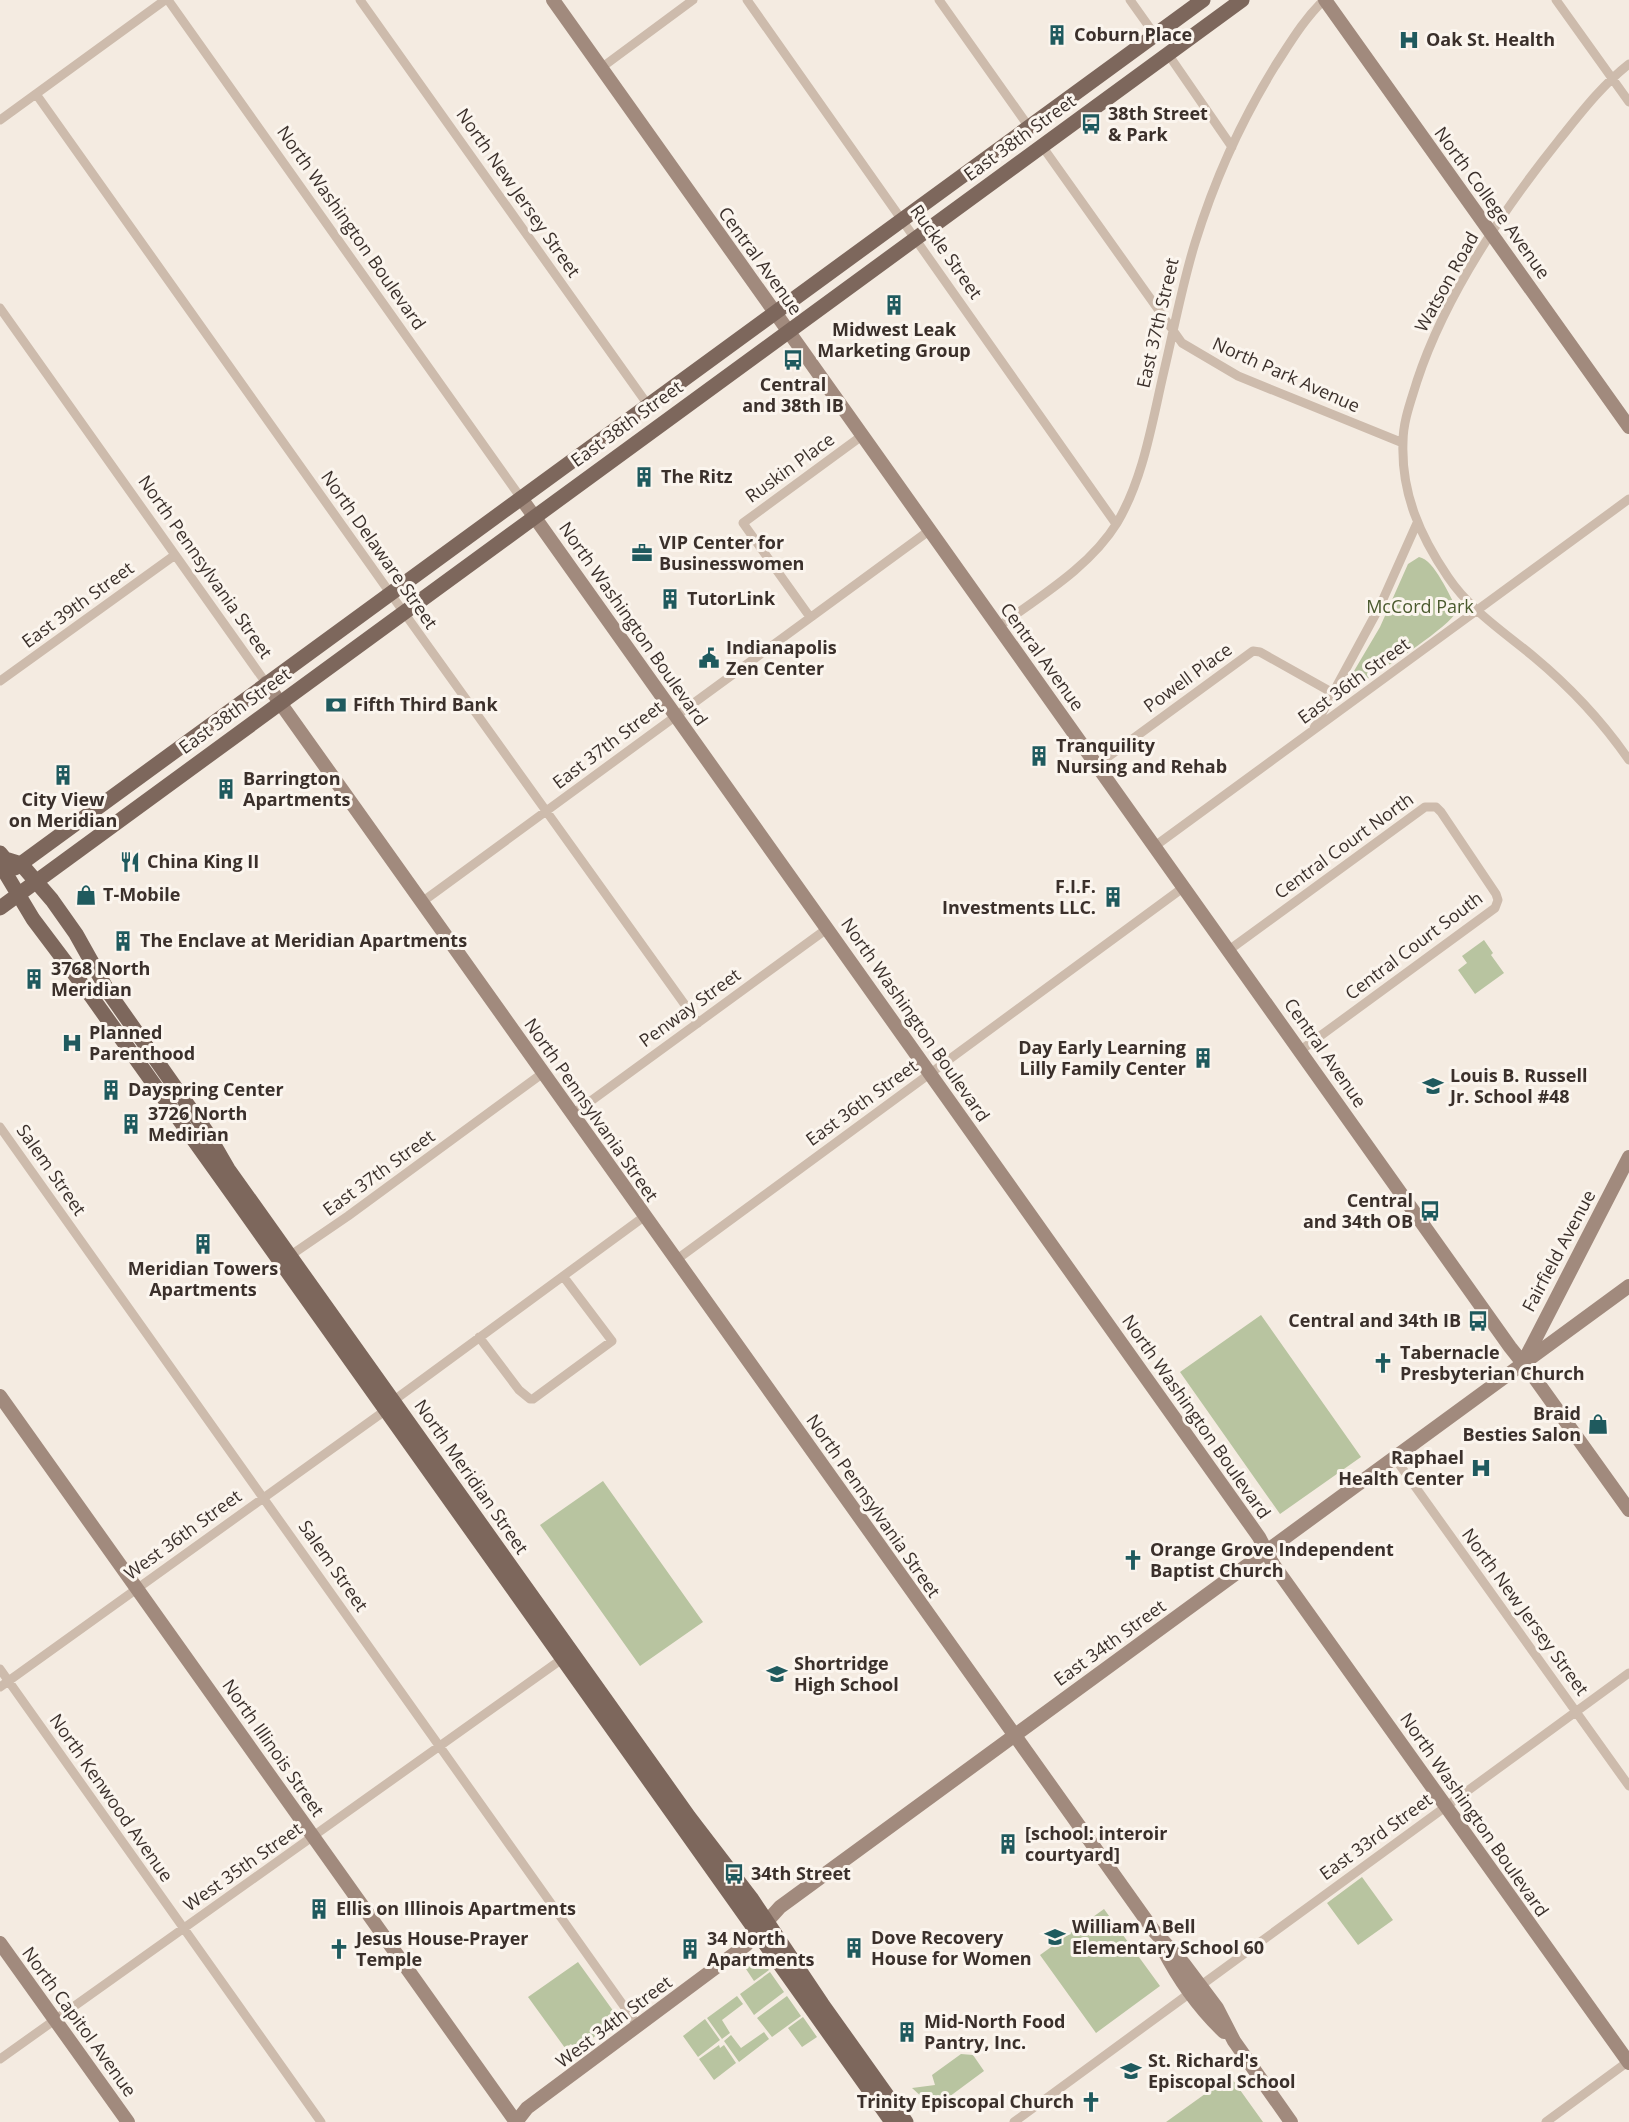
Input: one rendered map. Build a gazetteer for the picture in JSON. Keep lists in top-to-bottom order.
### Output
{
  "streets": {
    "main road": ["East 38th Street", "North Meridian Street"],
    "street": [
      "North New Jersey Street",
      "North College Avenue",
      "North Washington Boulevard",
      "Ruckle Street",
      "Central Avenue",
      "Watson Road",
      "East 37th Street",
      "North Park Avenue",
      "Ruskin Place",
      "North Delaware Street",
      "North Pennsylvania Street",
      "East 39th Street",
      "Powell Place",
      "East 36th Street",
      "Central Court North",
      "Central Court South",
      "Penway Street",
      "Salem Street",
      "Fairfield Avenue",
      "West 36th Street",
      "East 34th Street",
      "North Illinois Street",
      "North Kenwood Avenue",
      "East 33rd Street",
      "West 35th Street",
      "North Capitol Avenue",
      "West 34th Street"
    ]
  },
  "crossings": [
    ["East 38th Street", "North New Jersey Street"],
    ["East 38th Street", "North Washington Boulevard"],
    ["East 38th Street", "Ruckle Street"],
    ["East 38th Street", "Central Avenue"],
    ["East 38th Street", "North Park Avenue"],
    ["East 38th Street", "North Delaware Street"],
    ["East 38th Street", "North Pennsylvania Street"],
    ["East 38th Street", "North Meridian Street"],
    ["North New Jersey Street", "East 34th Street"],
    ["North New Jersey Street", "East 33rd Street"],
    ["North College Avenue", "Watson Road"],
    ["North College Avenue", "East 37th Street"],
    ["North Washington Boulevard", "East 37th Street"],
    ["North Washington Boulevard", "East 36th Street"],
    ["North Washington Boulevard", "Penway Street"],
    ["North Washington Boulevard", "East 34th Street"],
    ["North Washington Boulevard", "East 33rd Street"],
    ["Ruckle Street", "East 37th Street"],
    ["Central Avenue", "East 37th Street"],
    ["Central Avenue", "Ruskin Place"],
    ["Central Avenue", "Powell Place"],
    ["Central Avenue", "East 36th Street"],
    ["Central Avenue", "Central Court North"],
    ["Central Avenue", "Central Court South"],
    ["Central Avenue", "Fairfield Avenue"],
    ["Central Avenue", "East 34th Street"],
    ["Watson Road", "North Park Avenue"],
    ["Watson Road", "East 36th Street"],
    ["East 37th Street", "North Park Avenue"],
    ["East 37th Street", "Ruskin Place"],
    ["East 37th Street", "North Delaware Street"],
    ["East 37th Street", "North Pennsylvania Street"],
    ["East 37th Street", "North Meridian Street"],
    ["North Delaware Street", "Penway Street"],
    ["North Pennsylvania Street", "East 39th Street"],
    ["North Pennsylvania Street", "East 36th Street"],
    ["North Pennsylvania Street", "Penway Street"],
    ["North Pennsylvania Street", "East 34th Street"],
    ["North Pennsylvania Street", "East 33rd Street"],
    ["Central Court North", "Central Court South"],
    ["Salem Street", "West 36th Street"],
    ["Salem Street", "West 35th Street"],
    ["Salem Street", "West 34th Street"],
    ["Fairfield Avenue", "East 34th Street"],
    ["North Meridian Street", "West 36th Street"],
    ["North Meridian Street", "East 34th Street"],
    ["North Meridian Street", "West 35th Street"],
    ["North Meridian Street", "West 34th Street"],
    ["West 36th Street", "North Illinois Street"],
    ["West 36th Street", "North Kenwood Avenue"],
    ["East 34th Street", "West 34th Street"],
    ["North Illinois Street", "West 35th Street"],
    ["North Illinois Street", "West 34th Street"],
    ["North Kenwood Avenue", "West 35th Street"],
    ["West 35th Street", "North Capitol Avenue"]
  ],
  "parks": ["McCord Park"],
  "places": {
    "building": [
      "Coburn Place",
      "Midwest Leak Marketing Group",
      "The Ritz",
      "TutorLink",
      "Tranquility Nursing and Rehab",
      "City View on Meridian",
      "Barrington Apartments",
      "F.I.F. Investments LLC.",
      "The Enclave at Meridian Apartments",
      "3768 North Meridian",
      "Day Early Learning Lilly Family Center",
      "Dayspring Center",
      "3726 North Medirian",
      "Meridian Towers Apartments",
      "[school: interoir courtyard]",
      "Ellis on Illinois Apartments",
      "Dove Recovery House for Women",
      "34 North Apartments",
      "Mid-North Food Pantry, Inc."
    ],
    "hospital": ["Oak St. Health", "Planned Parenthood", "Raphael Health Center"],
    "bus stop": [
      "38th Street & Park",
      "Central and 38th IB",
      "Central and 34th OB",
      "Central and 34th IB",
      "34th Street"
    ],
    "office": ["VIP Center for Businesswomen"],
    "public building": ["Indianapolis Zen Center"],
    "bank": ["Fifth Third Bank"],
    "restaurant": ["China King II"],
    "shop": ["T-Mobile", "Braid Besties Salon"],
    "school or university": [
      "Louis B. Russell Jr. School #48",
      "Shortridge High School",
      "William A Bell Elementary School 60",
      "St. Richard's Episcopal School"
    ],
    "church": [
      "Tabernacle Presbyterian Church",
      "Orange Grove Independent Baptist Church",
      "Jesus House-Prayer Temple",
      "Trinity Episcopal Church"
    ]
  }
}
